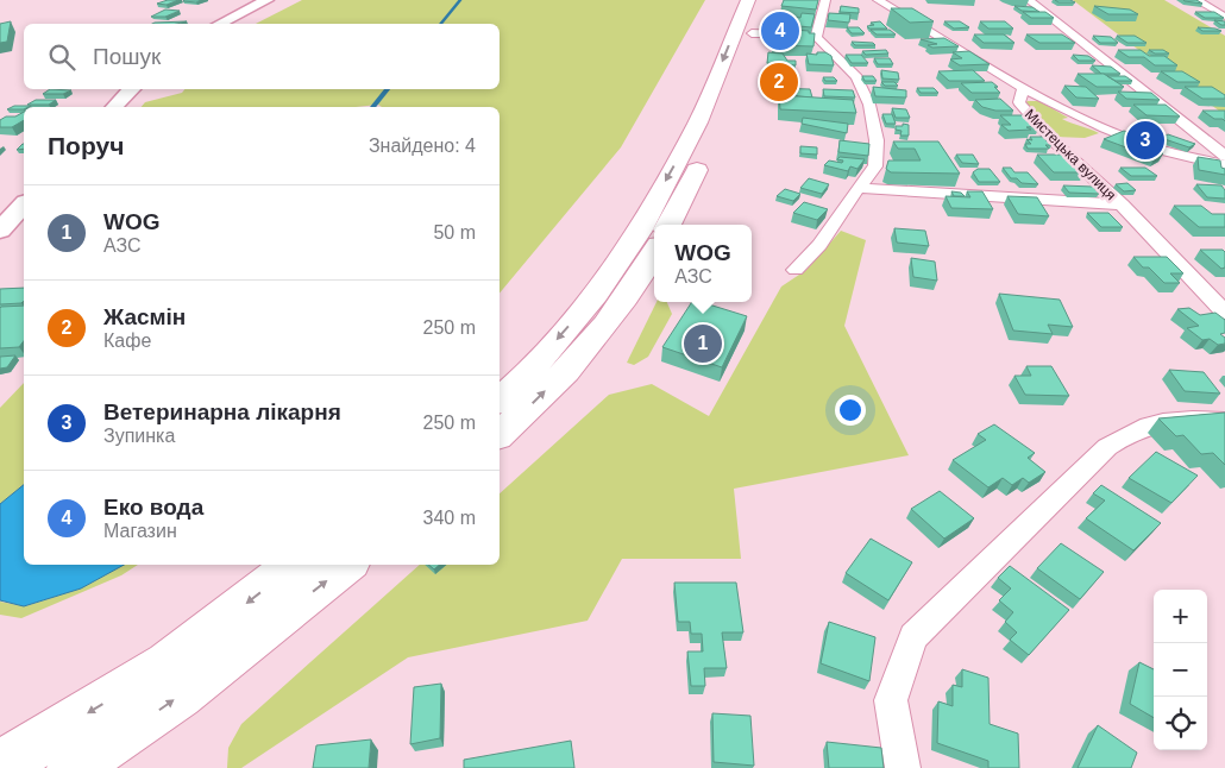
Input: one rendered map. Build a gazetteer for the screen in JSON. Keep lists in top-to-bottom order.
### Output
{
  "streets": {
    "street": ["Мистецька вулиця"]
  },
  "page": {
    "pins": [
      "4",
      "2",
      "3",
      "1"
    ],
    "search": "Пошук",
    "heading": ["Поруч", "Знайдено: 4"],
    "list": [
      {
        "mark": "1",
        "name": "WOG",
        "note": "АЗС",
        "value": "50 m"
      },
      {
        "mark": "2",
        "name": "Жасмін",
        "note": "Кафе",
        "value": "250 m"
      },
      {
        "mark": "3",
        "name": "Ветеринарна лікарня",
        "note": "Зупинка",
        "value": "250 m"
      },
      {
        "mark": "4",
        "name": "Еко вода",
        "note": "Магазин",
        "value": "340 m"
      }
    ],
    "popup": ["WOG", "АЗС"],
    "map_buttons": ["+", "−"]
  }
}
